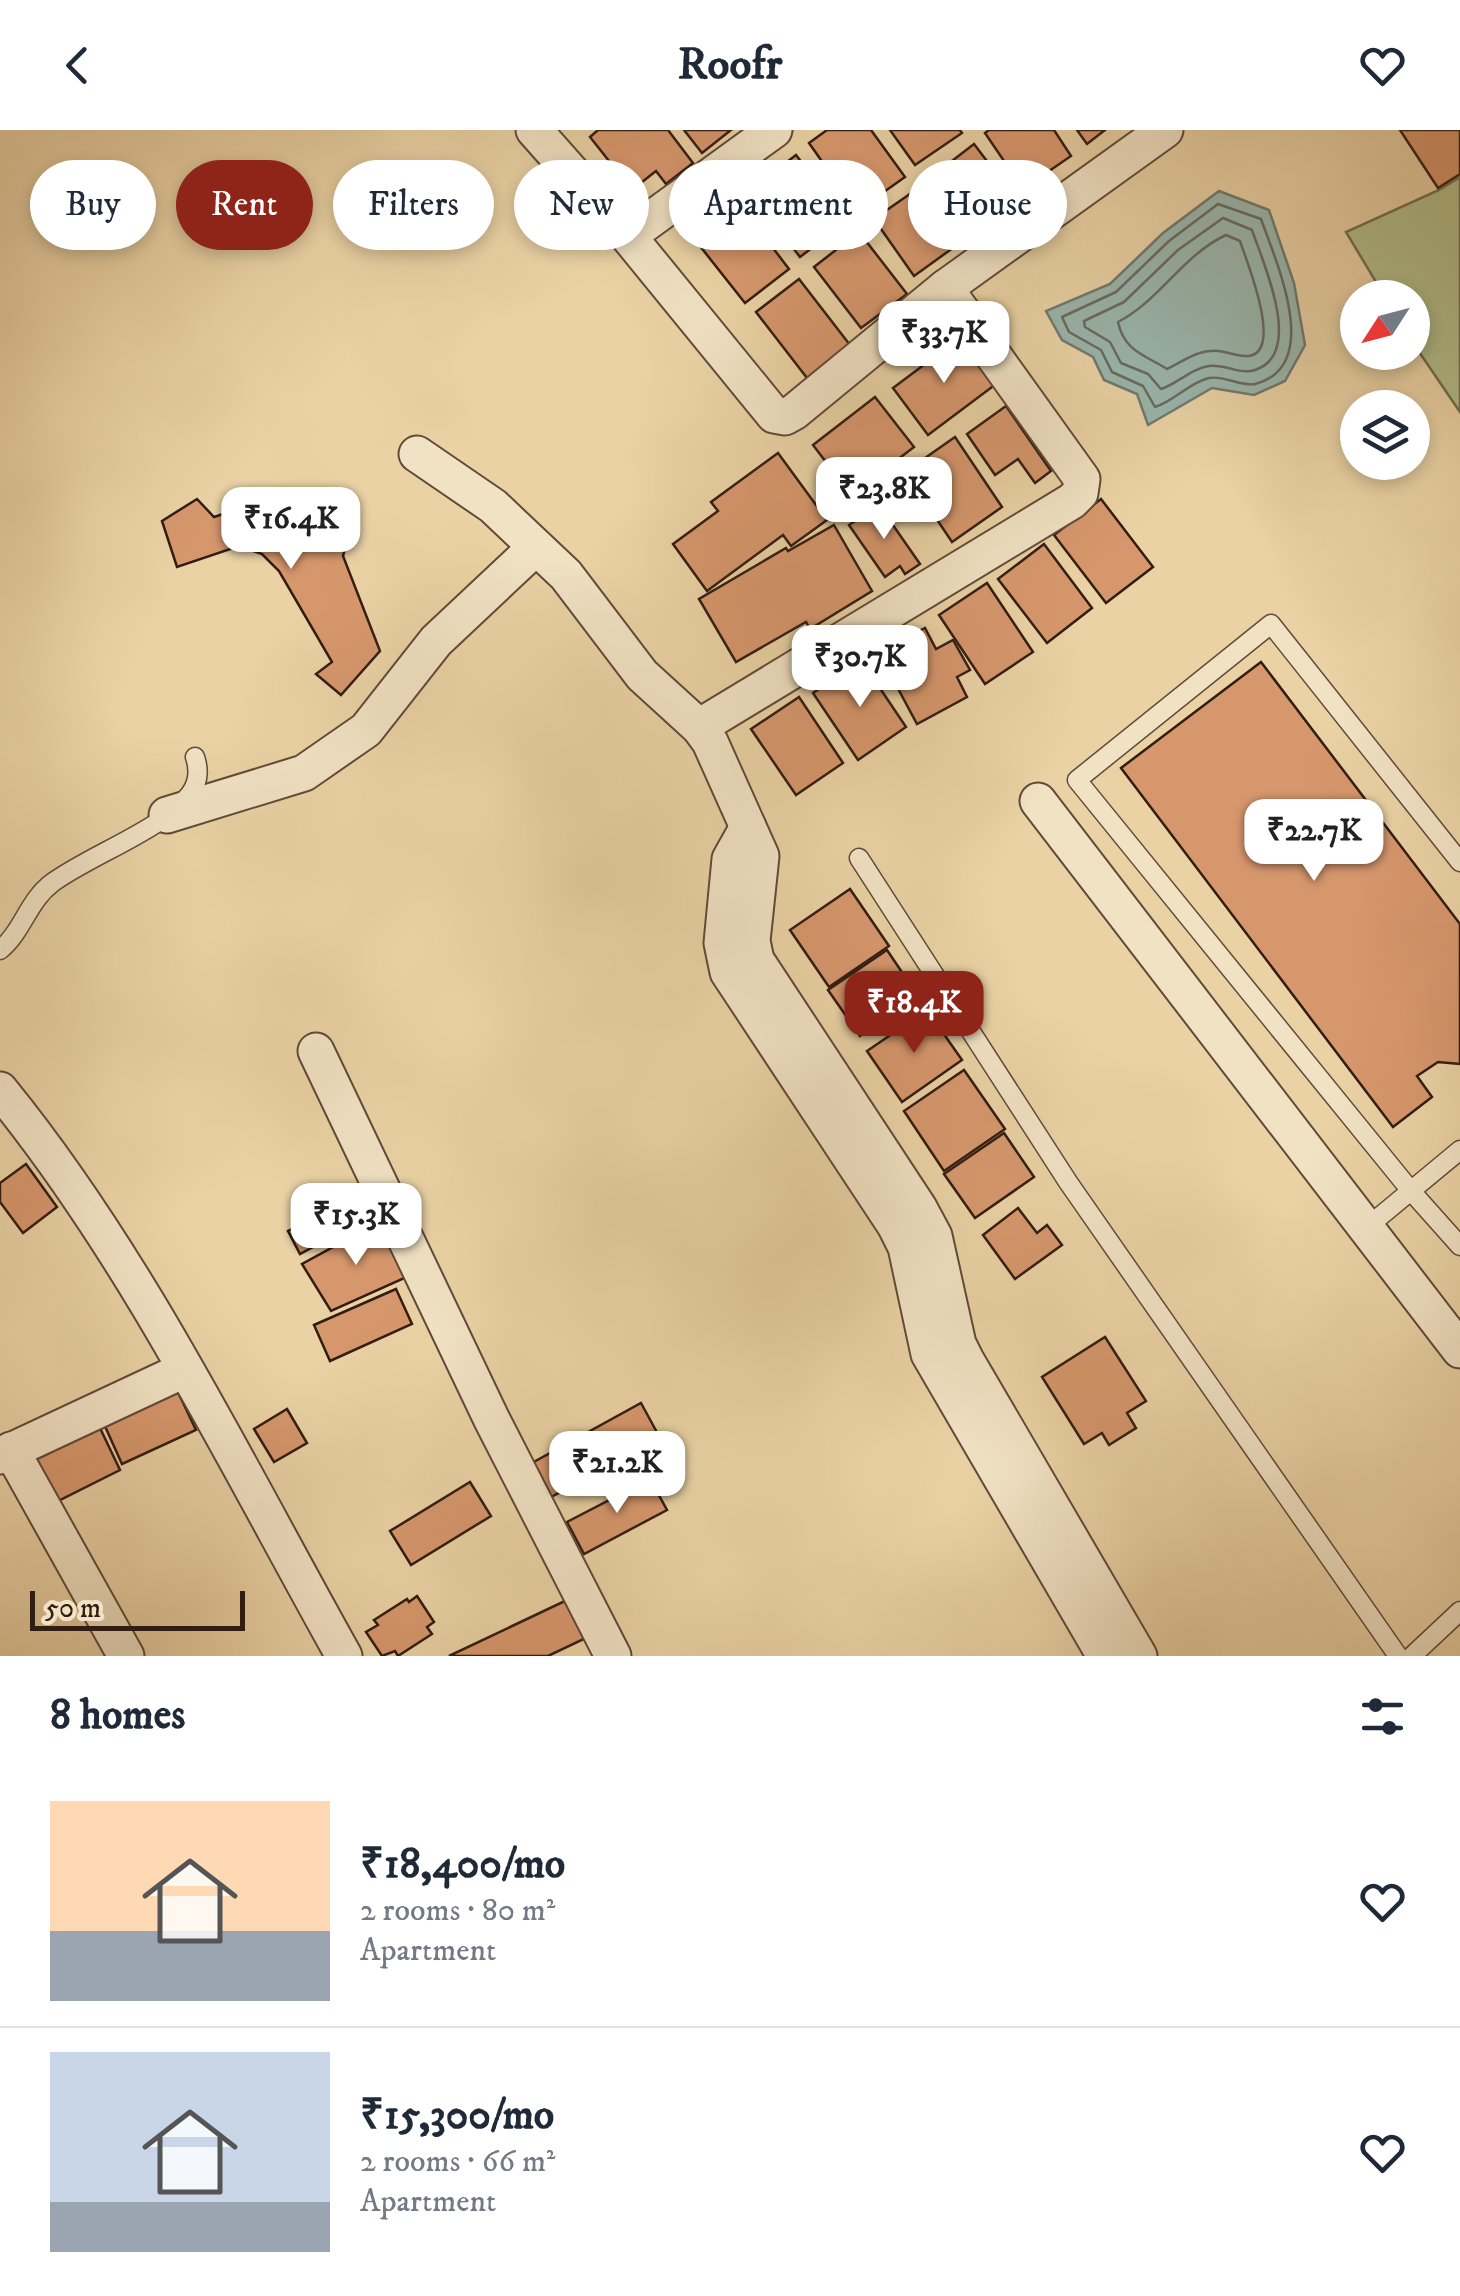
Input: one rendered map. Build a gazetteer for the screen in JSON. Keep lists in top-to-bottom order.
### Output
{
  "scale_bar": "50 m",
  "north": "bottom left",
  "page": {
    "header": "Roofr",
    "chip": [
      "Buy",
      "Rent",
      "Filters",
      "New",
      "Apartment",
      "House"
    ],
    "price": [
      "₹33.7K",
      "₹23.8K",
      "₹16.4K",
      "₹30.7K",
      "₹22.7K",
      "₹18.4K",
      "₹15.3K",
      "₹21.2K"
    ],
    "scale": "50 m",
    "heading": "8 homes",
    "list": [
      {
        "name": "₹18,400/mo",
        "note": "2 rooms · 80 m² · Apartment"
      },
      {
        "name": "₹15,300/mo",
        "note": "2 rooms · 66 m² · Apartment"
      }
    ]
  }
}
